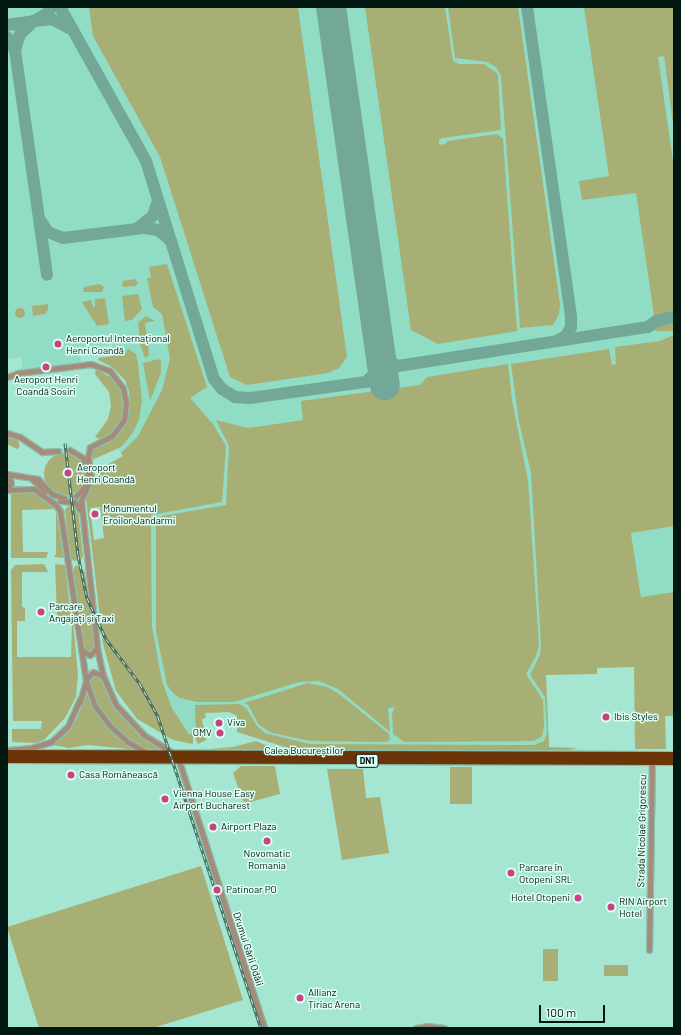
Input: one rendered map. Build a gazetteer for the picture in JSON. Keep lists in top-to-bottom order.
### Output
{
  "streets": {
    "highway": ["Calea Bucureștilor", "DN1"],
    "street": ["Strada Nicolae Grigorescu", "Drumul Gării Odăii"]
  },
  "crossings": [
    ["Calea Bucureștilor", "DN1"],
    ["Calea Bucureștilor", "Strada Nicolae Grigorescu"],
    ["Calea Bucureștilor", "Drumul Gării Odăii"]
  ],
  "places": [
    "Aeroportul Internațional Henri Coandă",
    "Aeroport Henri Coandă Sosiri",
    "Aeroport Henri Coandă",
    "Monumentul Eroilor Jandarmi",
    "Parcare Angajați și Taxi",
    "Ibis Styles",
    "Viva",
    "OMV",
    "Casa Românească",
    "Vienna House Easy Airport Bucharest",
    "Airport Plaza",
    "Novomatic Romania",
    "Parcare în Otopeni SRL",
    "Patinoar PO",
    "Hotel Otopeni",
    "RIN Airport Hotel",
    "Allianz Țiriac Arena"
  ],
  "scale_bar": "100 m"
}
